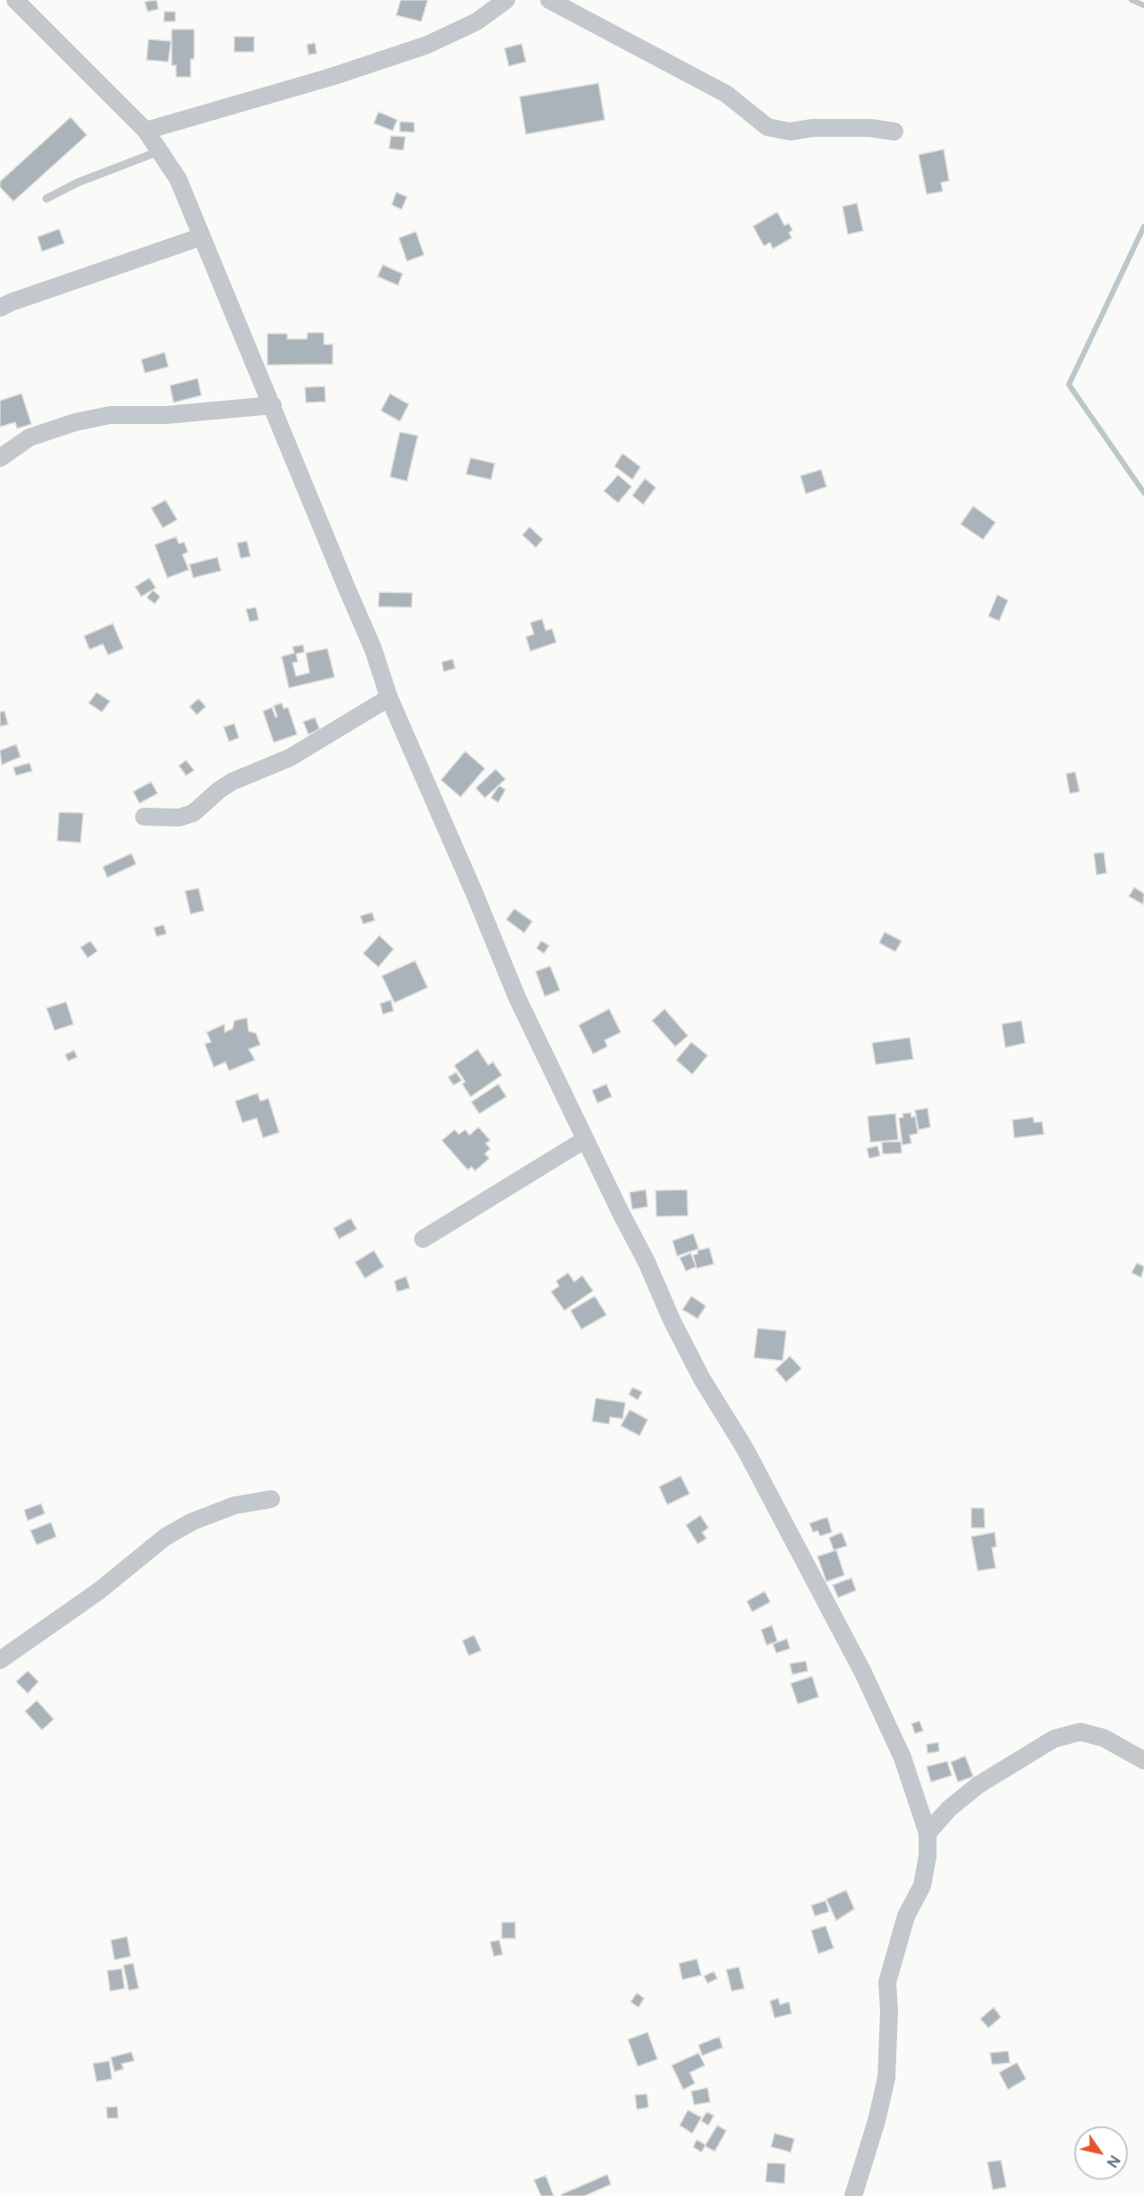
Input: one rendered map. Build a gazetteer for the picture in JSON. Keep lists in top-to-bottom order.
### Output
{
  "north": "bottom right"
}
